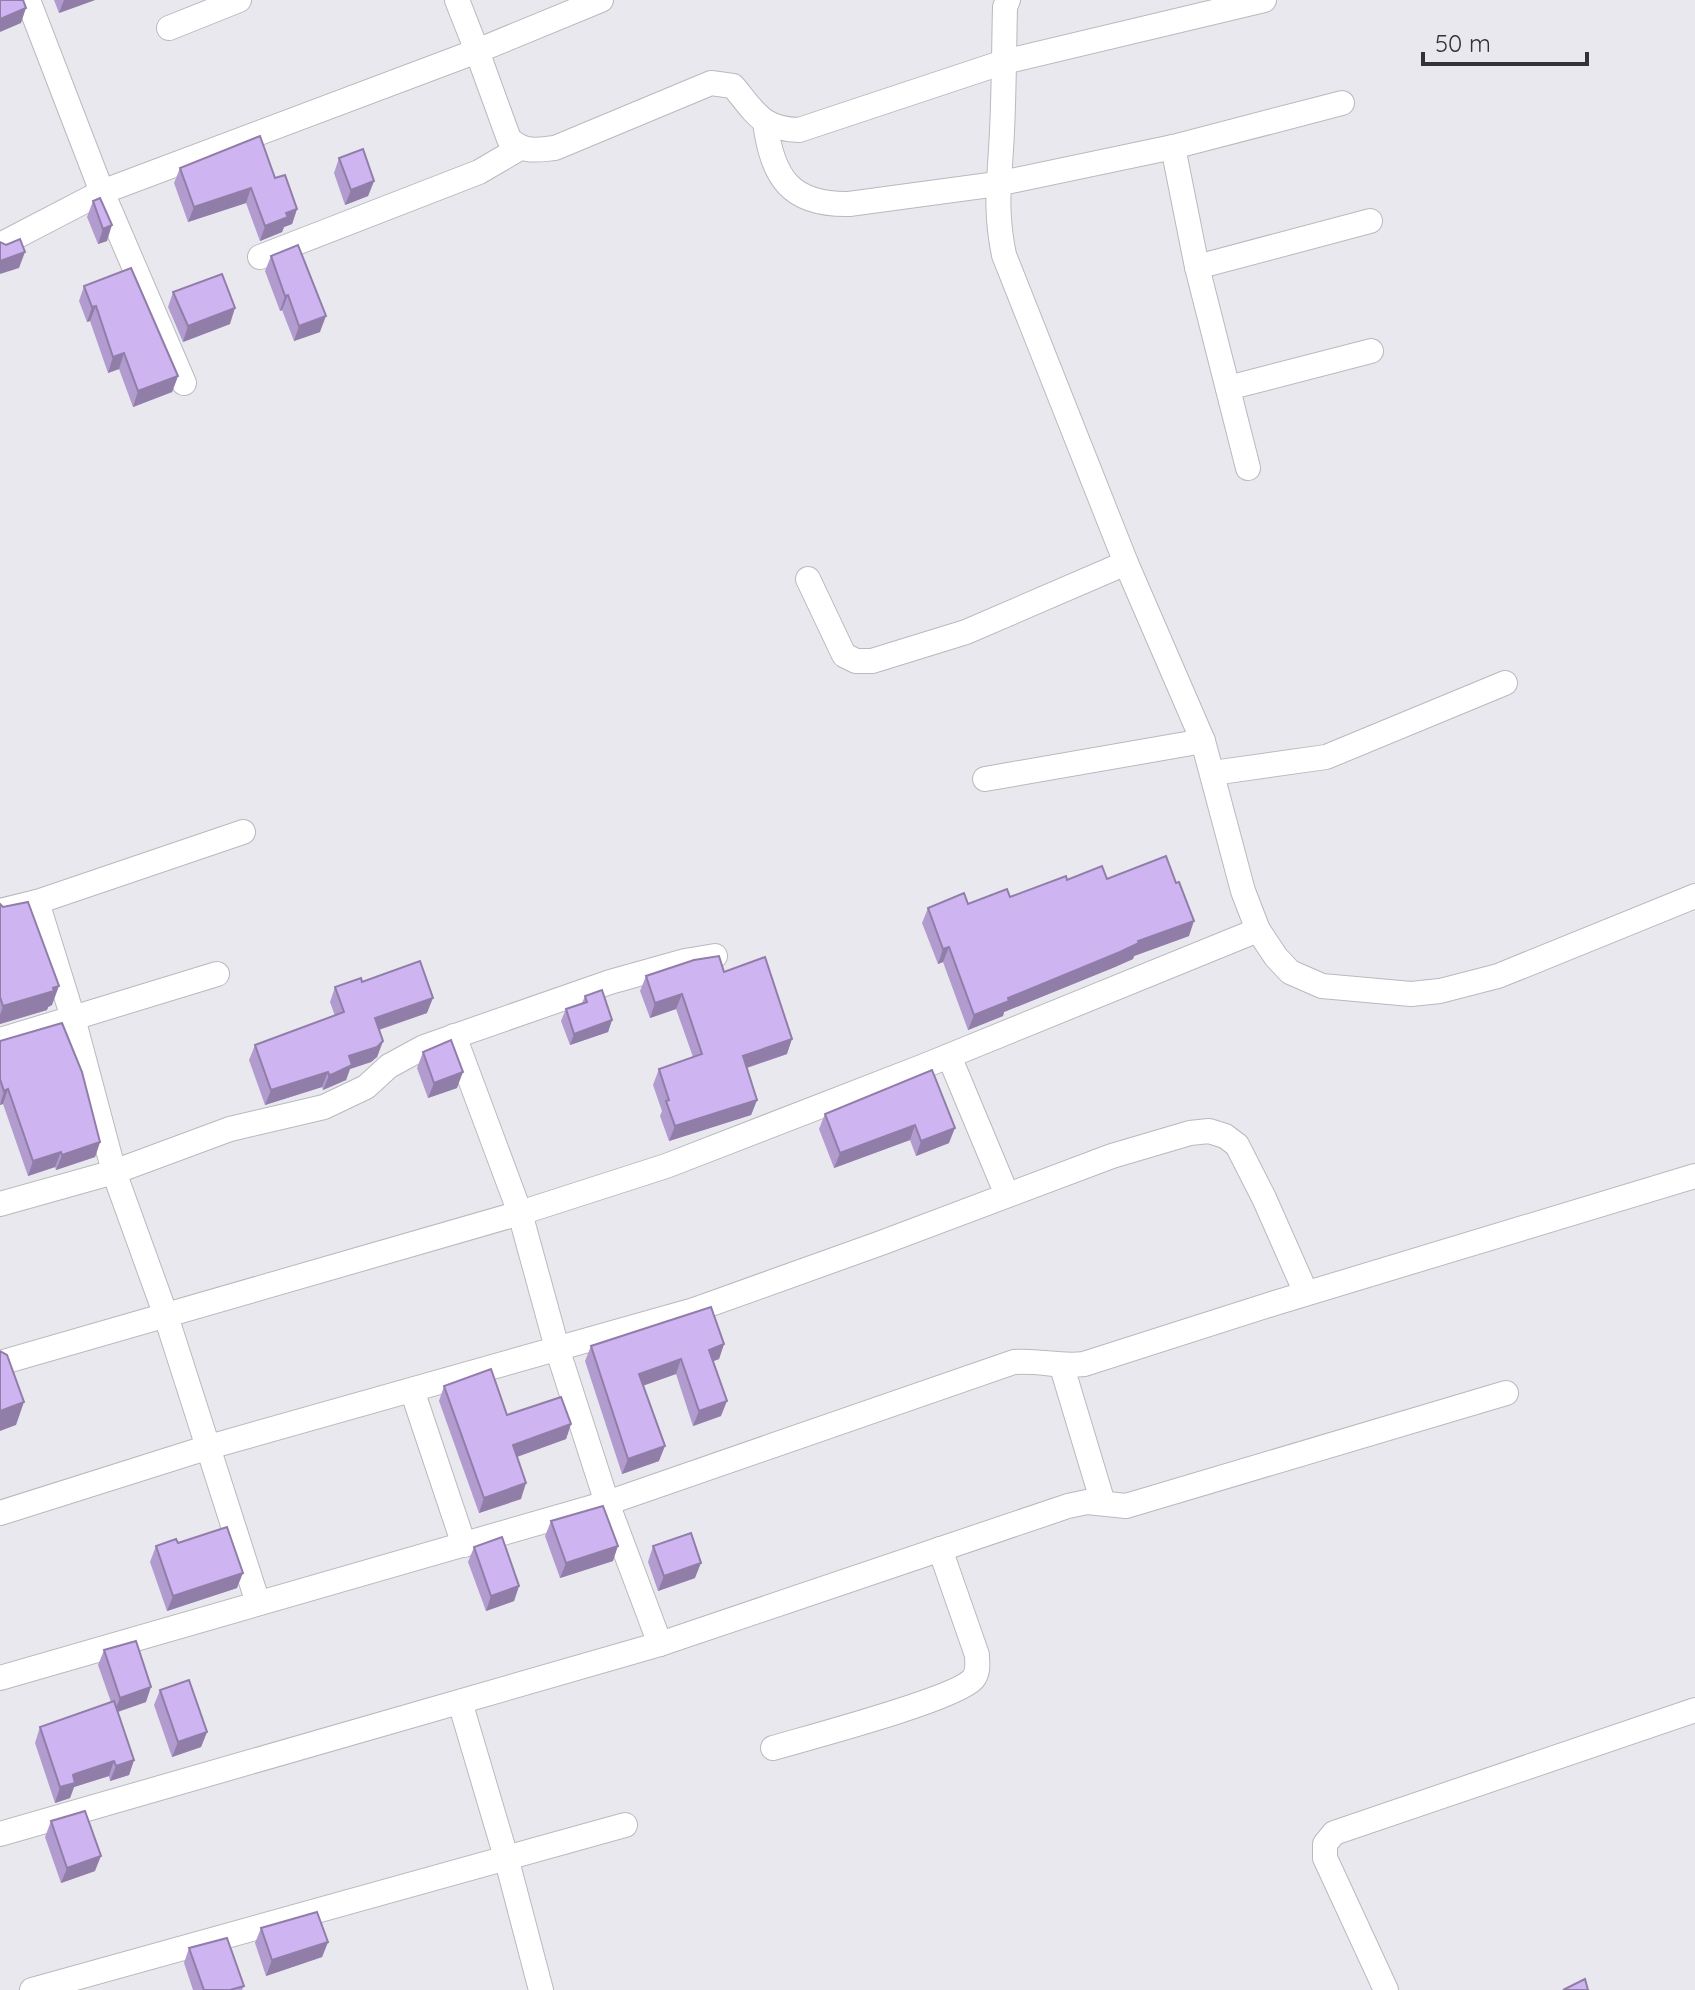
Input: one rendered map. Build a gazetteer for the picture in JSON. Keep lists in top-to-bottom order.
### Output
{
  "scale_bar": "50 m"
}
